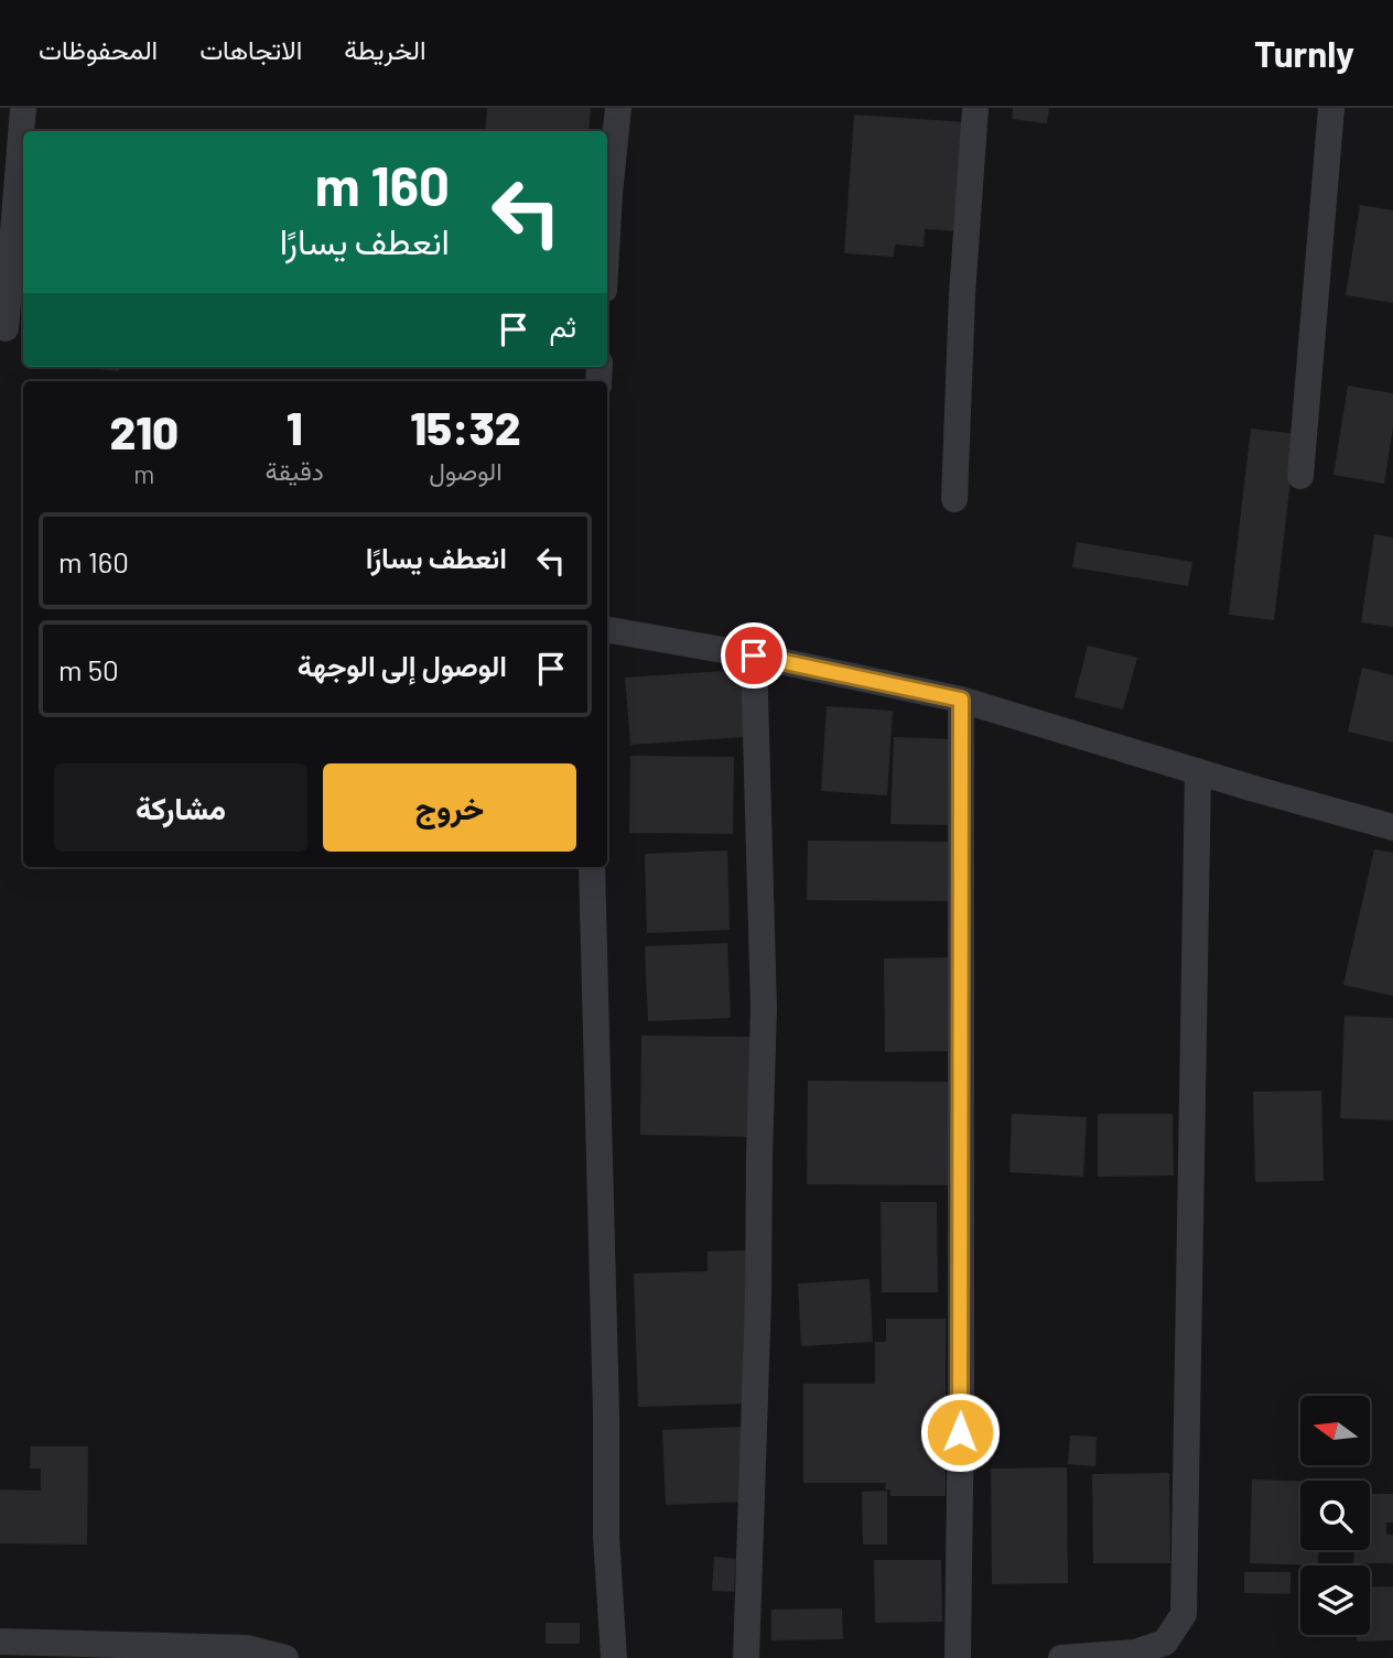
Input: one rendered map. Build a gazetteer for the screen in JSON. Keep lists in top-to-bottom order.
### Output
{
  "north": "left",
  "page": {
    "header": "Turnly",
    "nav": ["الخريطة", "الاتجاهات", "المحفوظات"],
    "turn": ["160 m", "انعطف يسارًا"],
    "then": "ثم",
    "eta": [
      "15:32",
      "الوصول",
      "1",
      "دقيقة",
      "210",
      "m"
    ],
    "list": [
      {
        "name": "انعطف يسارًا",
        "value": "160 m"
      },
      {
        "name": "الوصول إلى الوجهة",
        "value": "50 m"
      }
    ],
    "buttons": ["خروج", "مشاركة"]
  }
}
